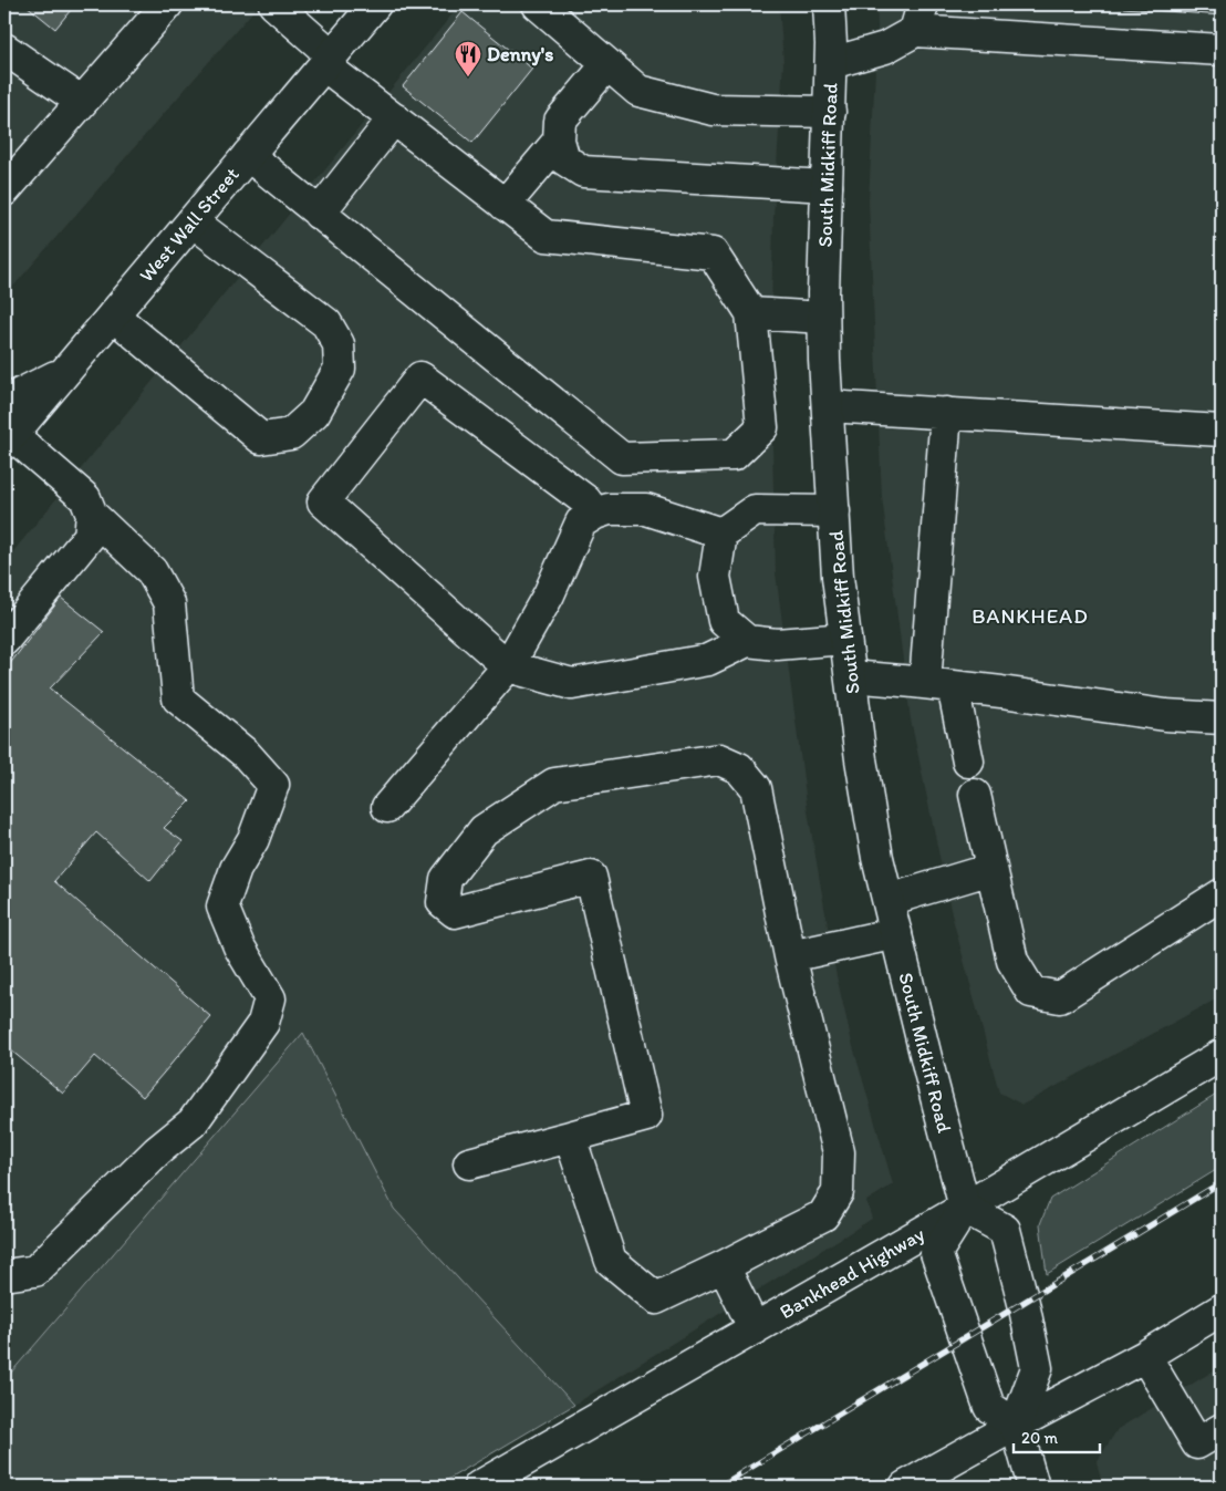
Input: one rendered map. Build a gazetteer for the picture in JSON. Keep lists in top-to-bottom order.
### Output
{
  "streets": {
    "main road": ["South Midkiff Road", "West Wall Street", "Bankhead Highway"]
  },
  "crossings": [
    ["South Midkiff Road", "Bankhead Highway"]
  ],
  "districts": ["BANKHEAD"],
  "places": {
    "restaurant": ["Denny's"]
  },
  "scale_bar": "20 m"
}
